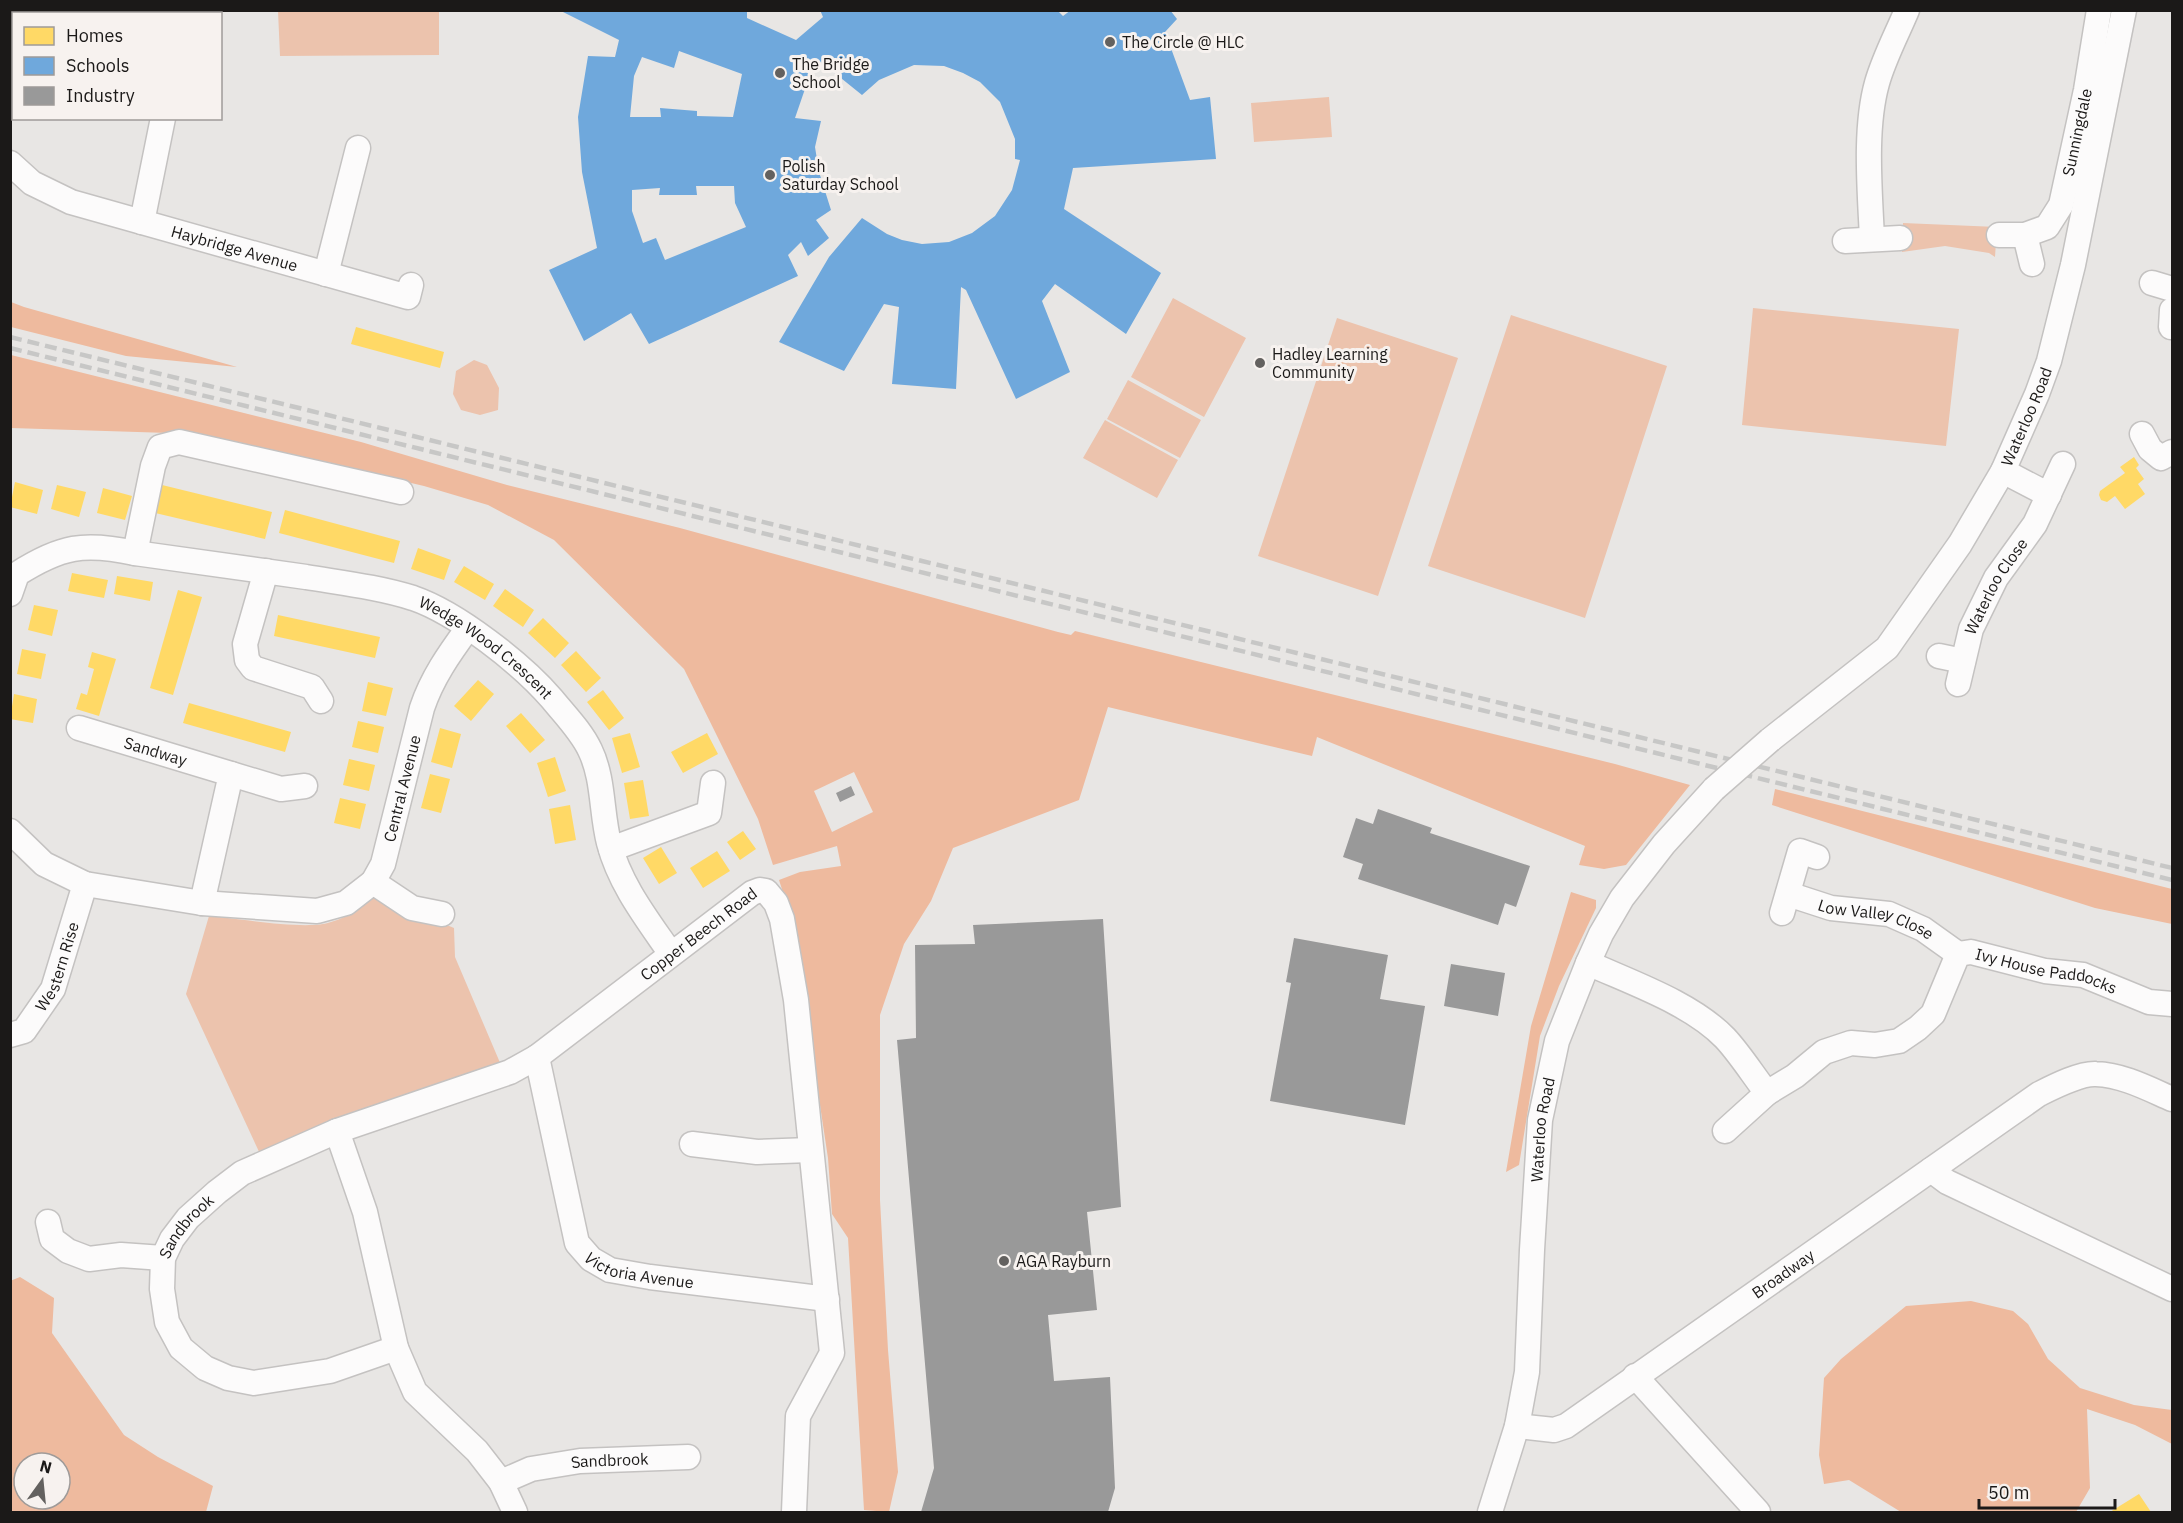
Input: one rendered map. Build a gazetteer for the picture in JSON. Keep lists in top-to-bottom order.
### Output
{
  "streets": {
    "street": [
      "Sunningdale",
      "Haybridge Avenue",
      "Waterloo Road",
      "Waterloo Close",
      "Wedge Wood Crescent",
      "Sandway",
      "Central Avenue",
      "Low Valley Close",
      "Copper Beech Road",
      "Western Rise",
      "Ivy House Paddocks",
      "Sandbrook",
      "Victoria Avenue",
      "Broadway"
    ]
  },
  "crossings": [
    ["Waterloo Road", "Broadway"],
    ["Wedge Wood Crescent", "Central Avenue"],
    ["Wedge Wood Crescent", "Copper Beech Road"],
    ["Low Valley Close", "Ivy House Paddocks"],
    ["Copper Beech Road", "Sandbrook"],
    ["Copper Beech Road", "Victoria Avenue"],
    ["Sandbrook", "Victoria Avenue"]
  ],
  "places": [
    "The Circle @ HLC",
    "The Bridge School",
    "Polish Saturday School",
    "Hadley Learning Community",
    "AGA Rayburn"
  ],
  "legend": ["Homes", "Schools", "Industry"],
  "scale_bar": "50 m",
  "north": "top"
}
